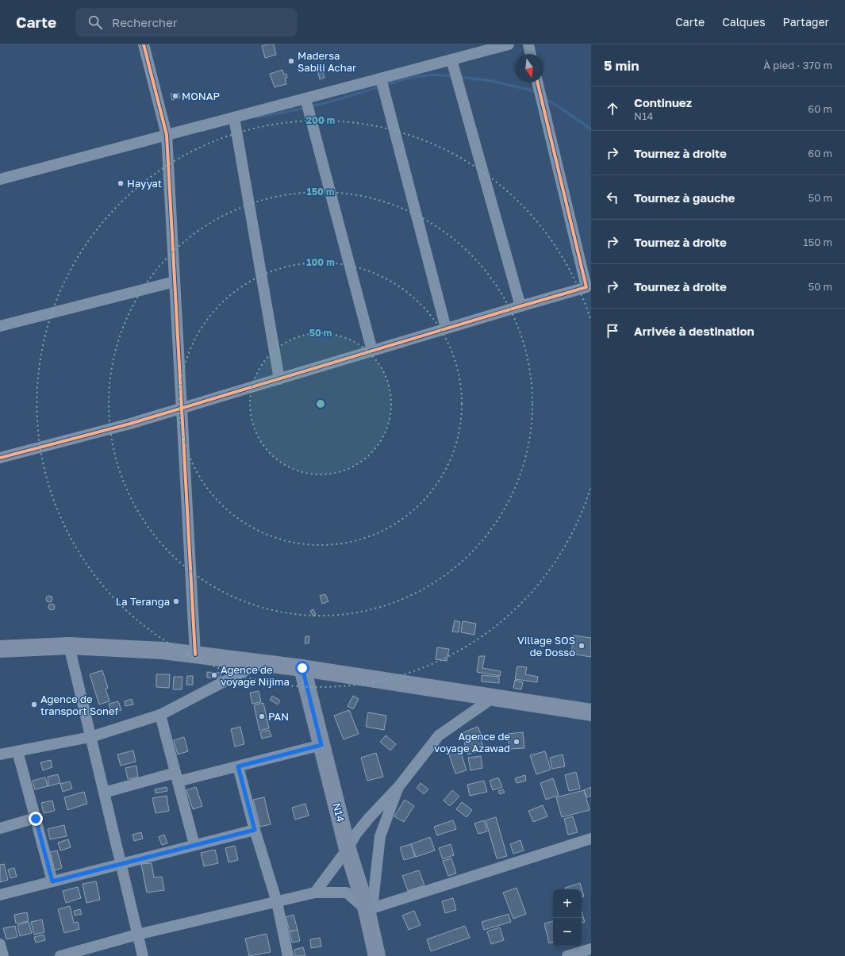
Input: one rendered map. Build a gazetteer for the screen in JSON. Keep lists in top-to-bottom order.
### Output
{
  "streets": {
    "main road": ["N14"]
  },
  "places": [
    "Madersa Sabili Achar",
    "MONAP",
    "Hayyat",
    "La Teranga",
    "Village SOS de Dosso",
    "Agence de voyage Nijima",
    "Agence de transport Sonef",
    "PAN",
    "Agence de voyage Azawad"
  ],
  "north": "bottom",
  "page": {
    "header": "Carte",
    "search": "Rechercher",
    "nav": ["Carte", "Calques", "Partager"],
    "heading": ["5 min", "À pied · 370 m"],
    "list": [
      ["Continuez", "N14", "60 m"],
      ["Tournez à droite", "60 m"],
      ["Tournez à gauche", "50 m"],
      ["Tournez à droite", "150 m"],
      ["Tournez à droite", "50 m"],
      "Arrivée à destination"
    ],
    "map_buttons": ["+", "−"]
  },
  "rings": [
    "200 m",
    "150 m",
    "100 m",
    "50 m"
  ]
}
